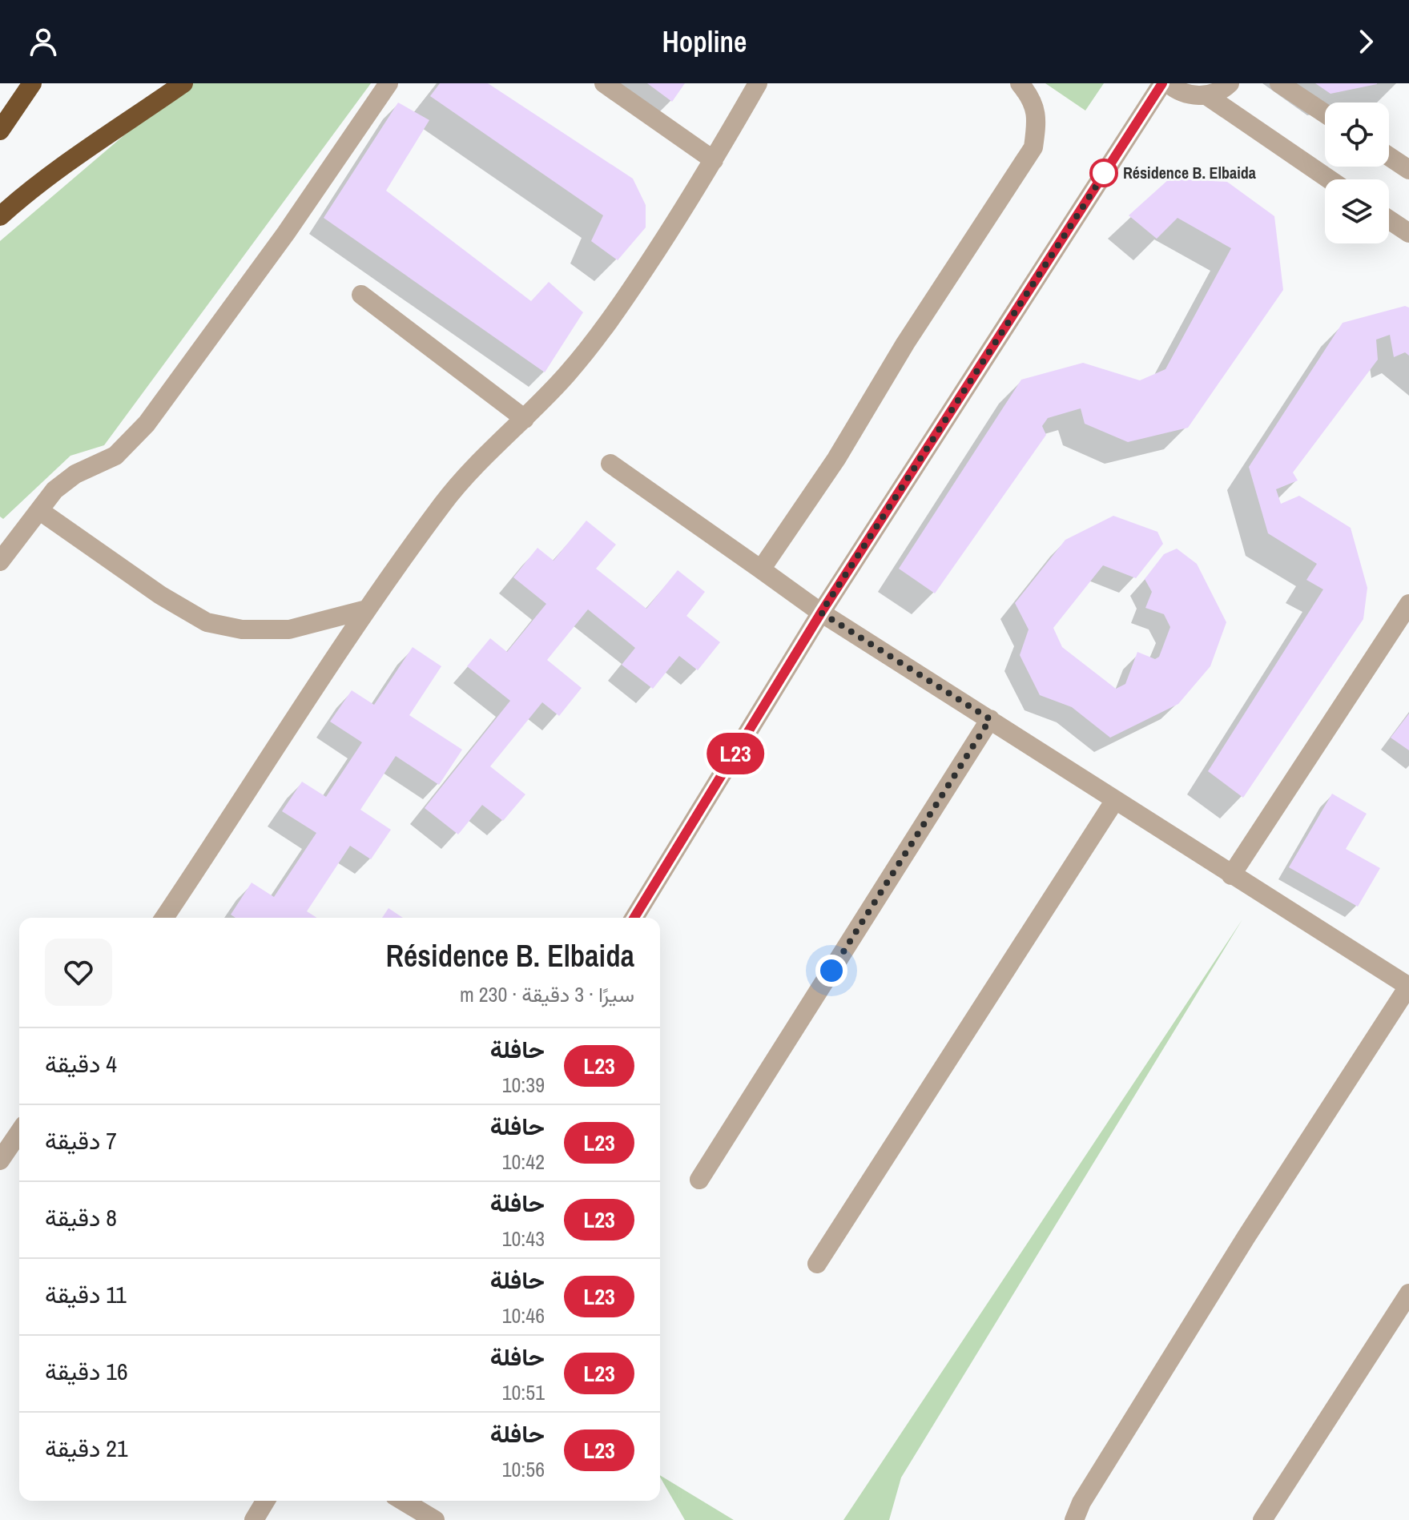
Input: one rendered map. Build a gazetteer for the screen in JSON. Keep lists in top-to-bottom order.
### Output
{
  "places": ["Résidence B. Elbaida"],
  "lines": ["bus line L23"],
  "page": {
    "header": "Hopline",
    "on_map": "L23",
    "heading": ["Résidence B. Elbaida", "سيرًا · 3 دقيقة · 230 m"],
    "list": [
      {
        "mark": "L23",
        "name": "حافلة",
        "note": "10:39",
        "value": "4 دقيقة"
      },
      {
        "mark": "L23",
        "name": "حافلة",
        "note": "10:42",
        "value": "7 دقيقة"
      },
      {
        "mark": "L23",
        "name": "حافلة",
        "note": "10:43",
        "value": "8 دقيقة"
      },
      {
        "mark": "L23",
        "name": "حافلة",
        "note": "10:46",
        "value": "11 دقيقة"
      },
      {
        "mark": "L23",
        "name": "حافلة",
        "note": "10:51",
        "value": "16 دقيقة"
      },
      {
        "mark": "L23",
        "name": "حافلة",
        "note": "10:56",
        "value": "21 دقيقة"
      }
    ]
  }
}
